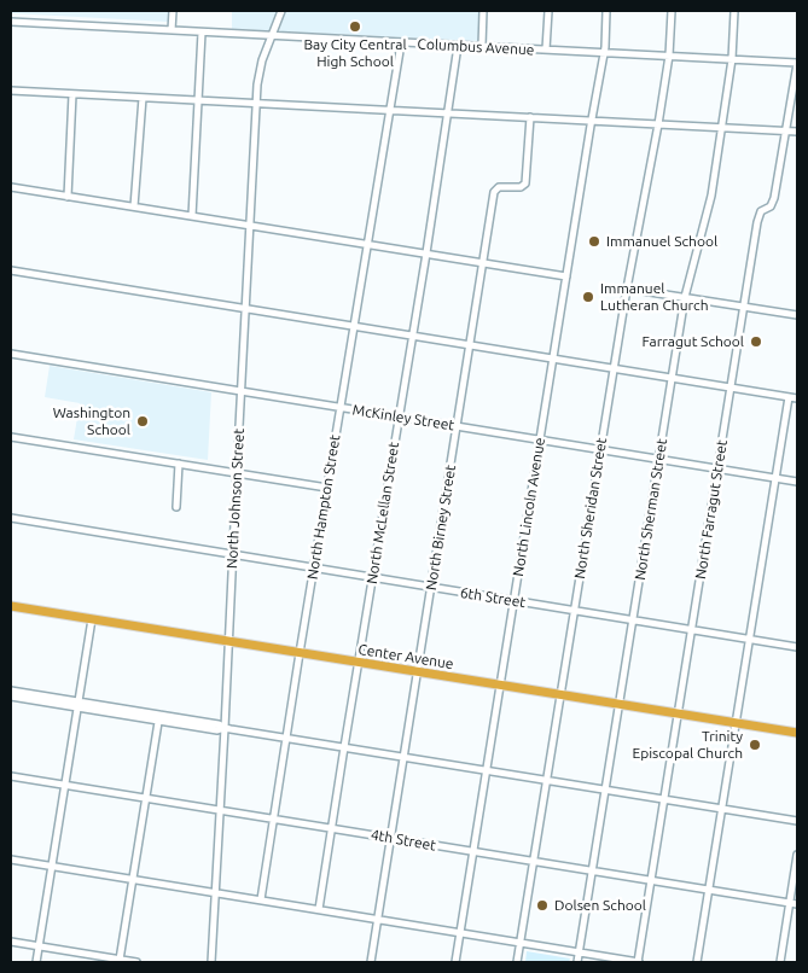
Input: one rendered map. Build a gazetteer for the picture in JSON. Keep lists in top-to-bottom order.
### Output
{
  "streets": {
    "highway": ["Center Avenue"],
    "street": [
      "Columbus Avenue",
      "McKinley Street",
      "North Johnson Street",
      "North Hampton Street",
      "North Lincoln Avenue",
      "North Sheridan Street",
      "North Sherman Street",
      "North Farragut Street",
      "North McLellan Street",
      "North Birney Street",
      "6th Street",
      "4th Street"
    ]
  },
  "crossings": [
    ["Columbus Avenue", "North Johnson Street"],
    ["Columbus Avenue", "North Hampton Street"],
    ["Columbus Avenue", "North Lincoln Avenue"],
    ["Columbus Avenue", "North Sheridan Street"],
    ["Columbus Avenue", "North Sherman Street"],
    ["Columbus Avenue", "North Farragut Street"],
    ["Columbus Avenue", "North McLellan Street"],
    ["McKinley Street", "North Johnson Street"],
    ["McKinley Street", "North Hampton Street"],
    ["McKinley Street", "North Lincoln Avenue"],
    ["McKinley Street", "North Sheridan Street"],
    ["McKinley Street", "North Sherman Street"],
    ["McKinley Street", "North Farragut Street"],
    ["McKinley Street", "North McLellan Street"],
    ["McKinley Street", "North Birney Street"],
    ["North Johnson Street", "6th Street"],
    ["North Johnson Street", "Center Avenue"],
    ["North Johnson Street", "4th Street"],
    ["North Hampton Street", "6th Street"],
    ["North Hampton Street", "Center Avenue"],
    ["North Hampton Street", "4th Street"],
    ["North Lincoln Avenue", "6th Street"],
    ["North Lincoln Avenue", "Center Avenue"],
    ["North Lincoln Avenue", "4th Street"],
    ["North Sheridan Street", "6th Street"],
    ["North Sheridan Street", "Center Avenue"],
    ["North Sheridan Street", "4th Street"],
    ["North Sherman Street", "6th Street"],
    ["North Sherman Street", "Center Avenue"],
    ["North Sherman Street", "4th Street"],
    ["North Farragut Street", "6th Street"],
    ["North Farragut Street", "Center Avenue"],
    ["North Farragut Street", "4th Street"],
    ["North McLellan Street", "6th Street"],
    ["North McLellan Street", "Center Avenue"],
    ["North McLellan Street", "4th Street"],
    ["North Birney Street", "6th Street"],
    ["North Birney Street", "Center Avenue"],
    ["North Birney Street", "4th Street"]
  ],
  "places": [
    "Bay City Central High School",
    "Immanuel School",
    "Immanuel Lutheran Church",
    "Farragut School",
    "Washington School",
    "Trinity Episcopal Church",
    "Dolsen School"
  ]
}
